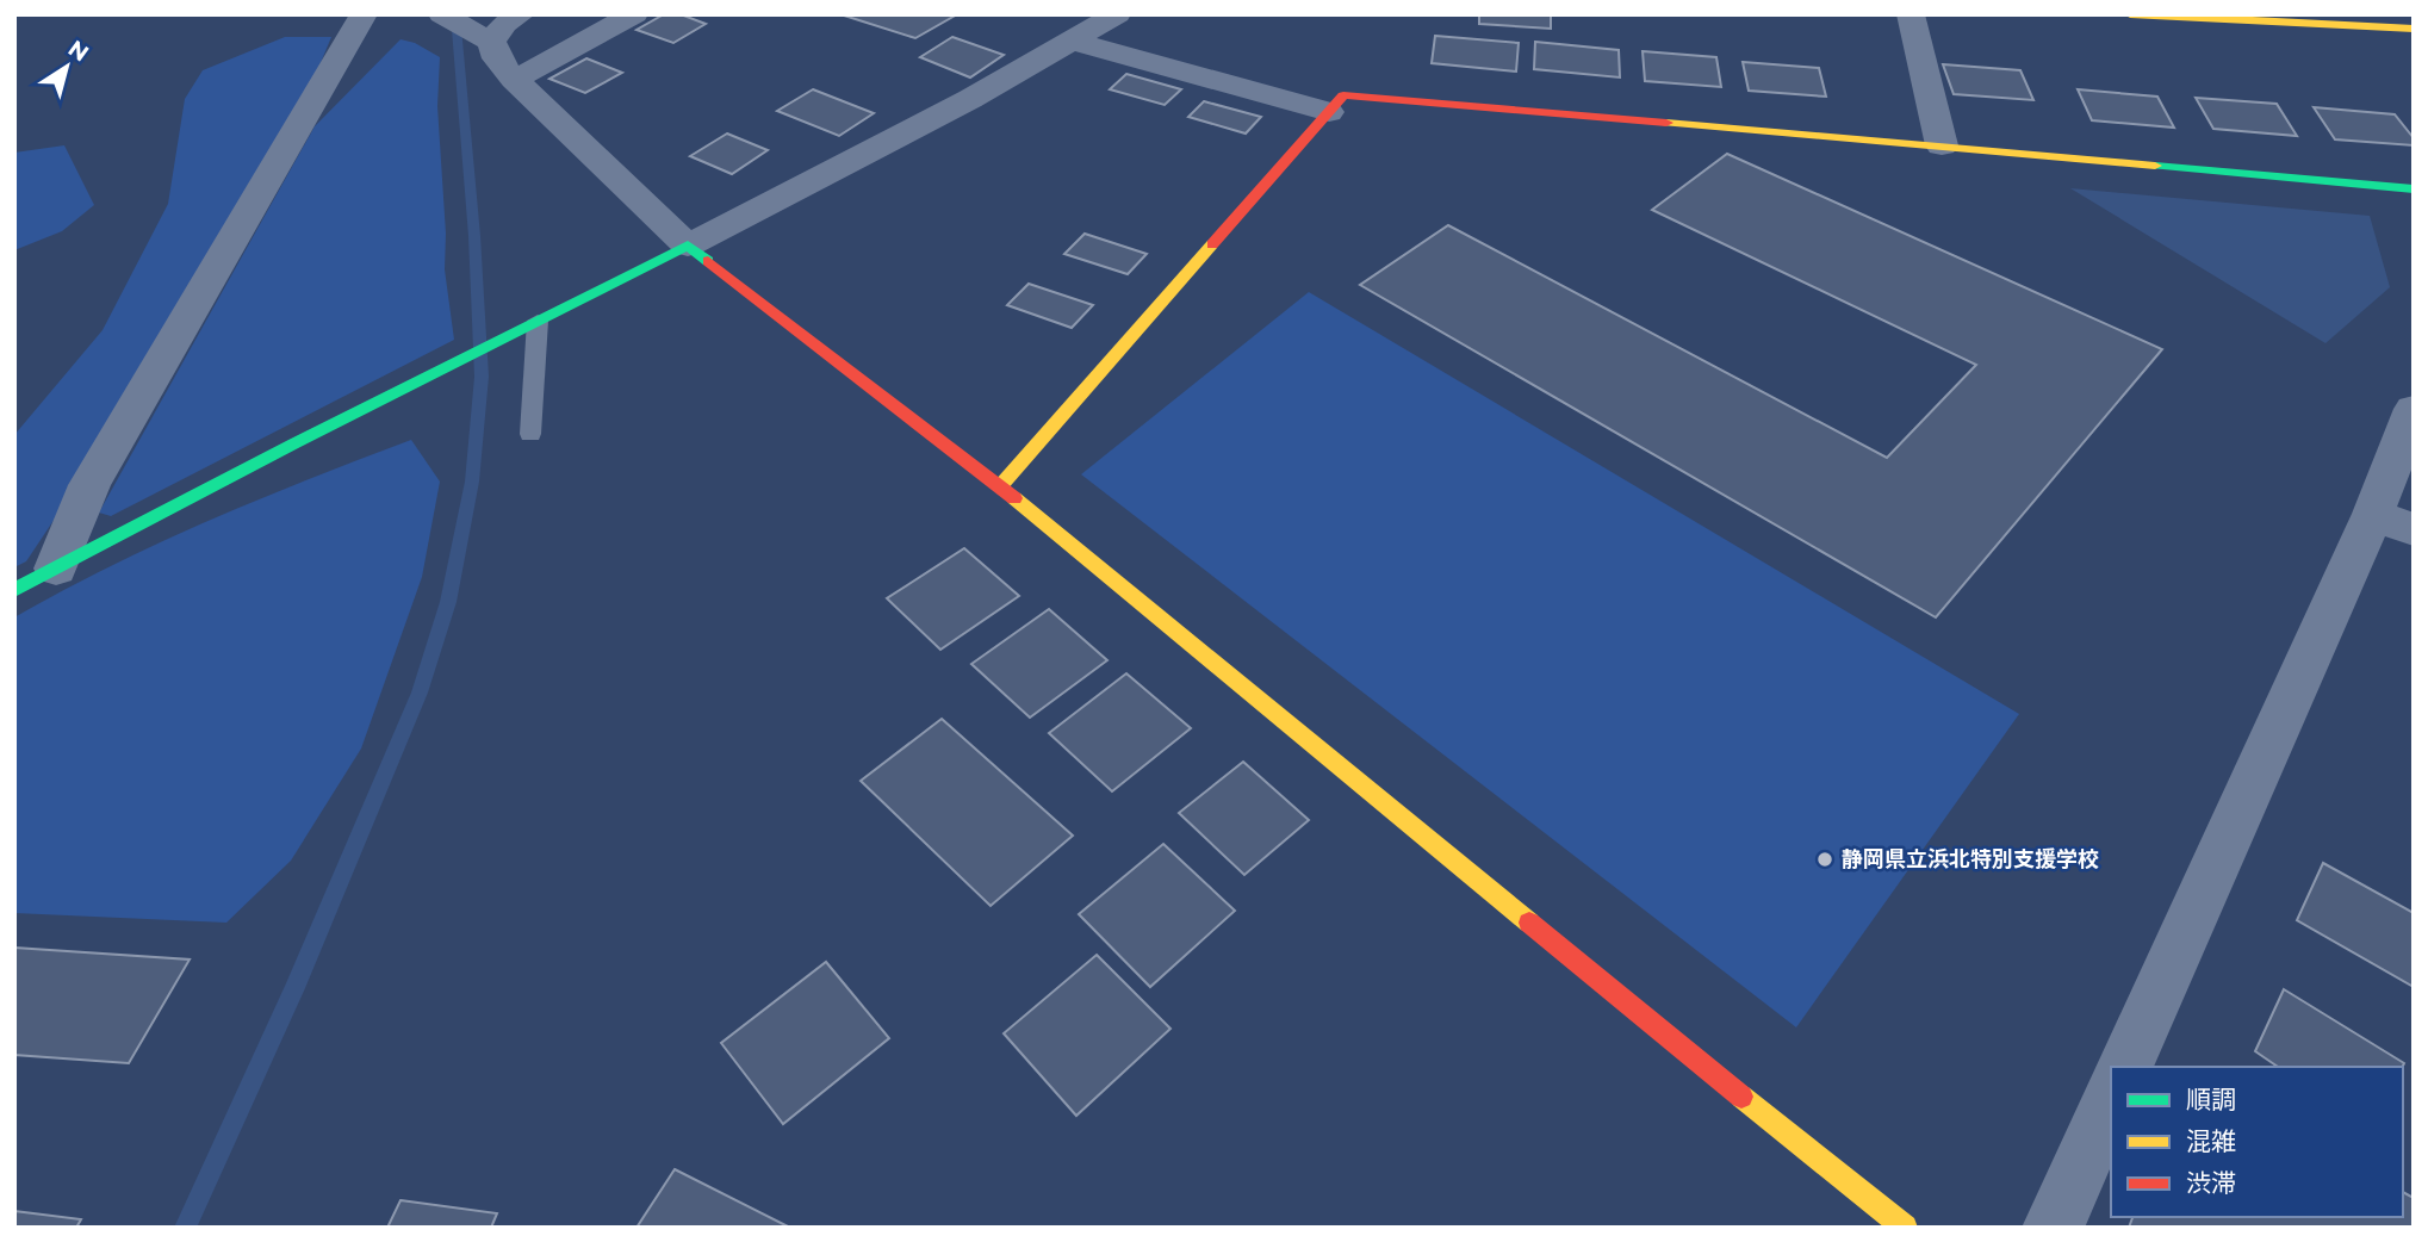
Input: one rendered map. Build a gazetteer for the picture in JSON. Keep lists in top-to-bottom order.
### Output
{
  "places": ["静岡県立浜北特別支援学校"],
  "legend": ["順調", "混雑", "渋滞"],
  "north": "top right"
}
